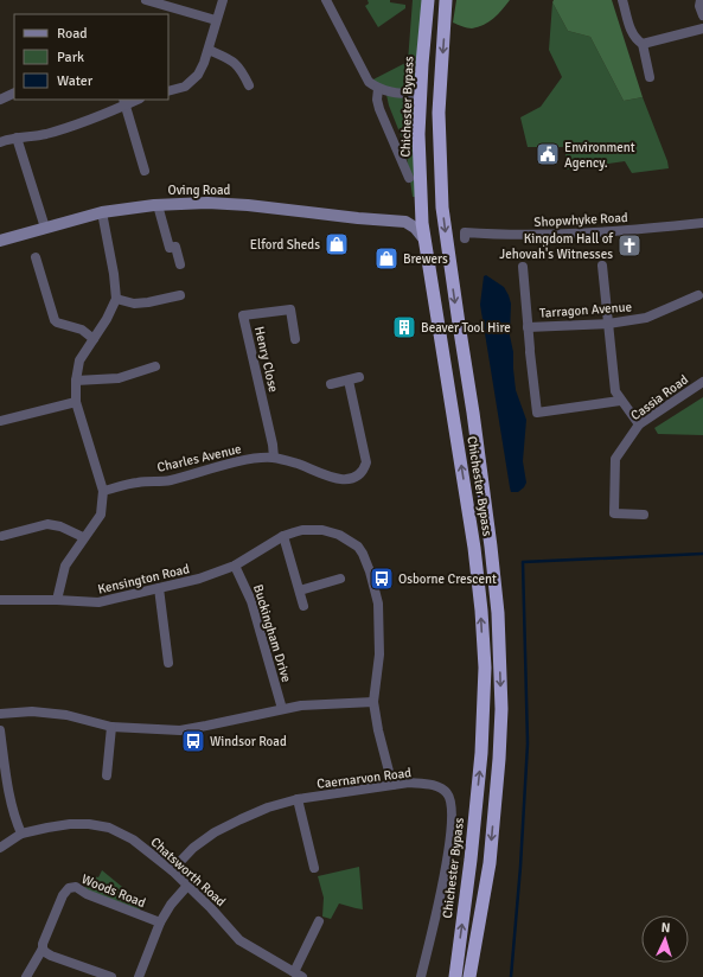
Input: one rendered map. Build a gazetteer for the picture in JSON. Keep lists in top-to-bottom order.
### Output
{
  "streets": {
    "highway": ["Chichester Bypass"],
    "main road": ["Oving Road"],
    "street": [
      "Shopwhyke Road",
      "Tarragon Avenue",
      "Henry Close",
      "Cassia Road",
      "Charles Avenue",
      "Kensington Road",
      "Buckingham Drive",
      "Caernarvon Road",
      "Chatsworth Road",
      "Woods Road"
    ]
  },
  "crossings": [
    ["Henry Close", "Charles Avenue"],
    ["Kensington Road", "Buckingham Drive"],
    ["Caernarvon Road", "Chatsworth Road"]
  ],
  "places": {
    "public building": ["Environment Agency."],
    "shop": ["Elford Sheds", "Brewers"],
    "church": ["Kingdom Hall of Jehovah's Witnesses"],
    "building": ["Beaver Tool Hire"],
    "bus stop": ["Osborne Crescent", "Windsor Road"]
  },
  "legend": ["Road", "Park", "Water"],
  "north": "top"
}
